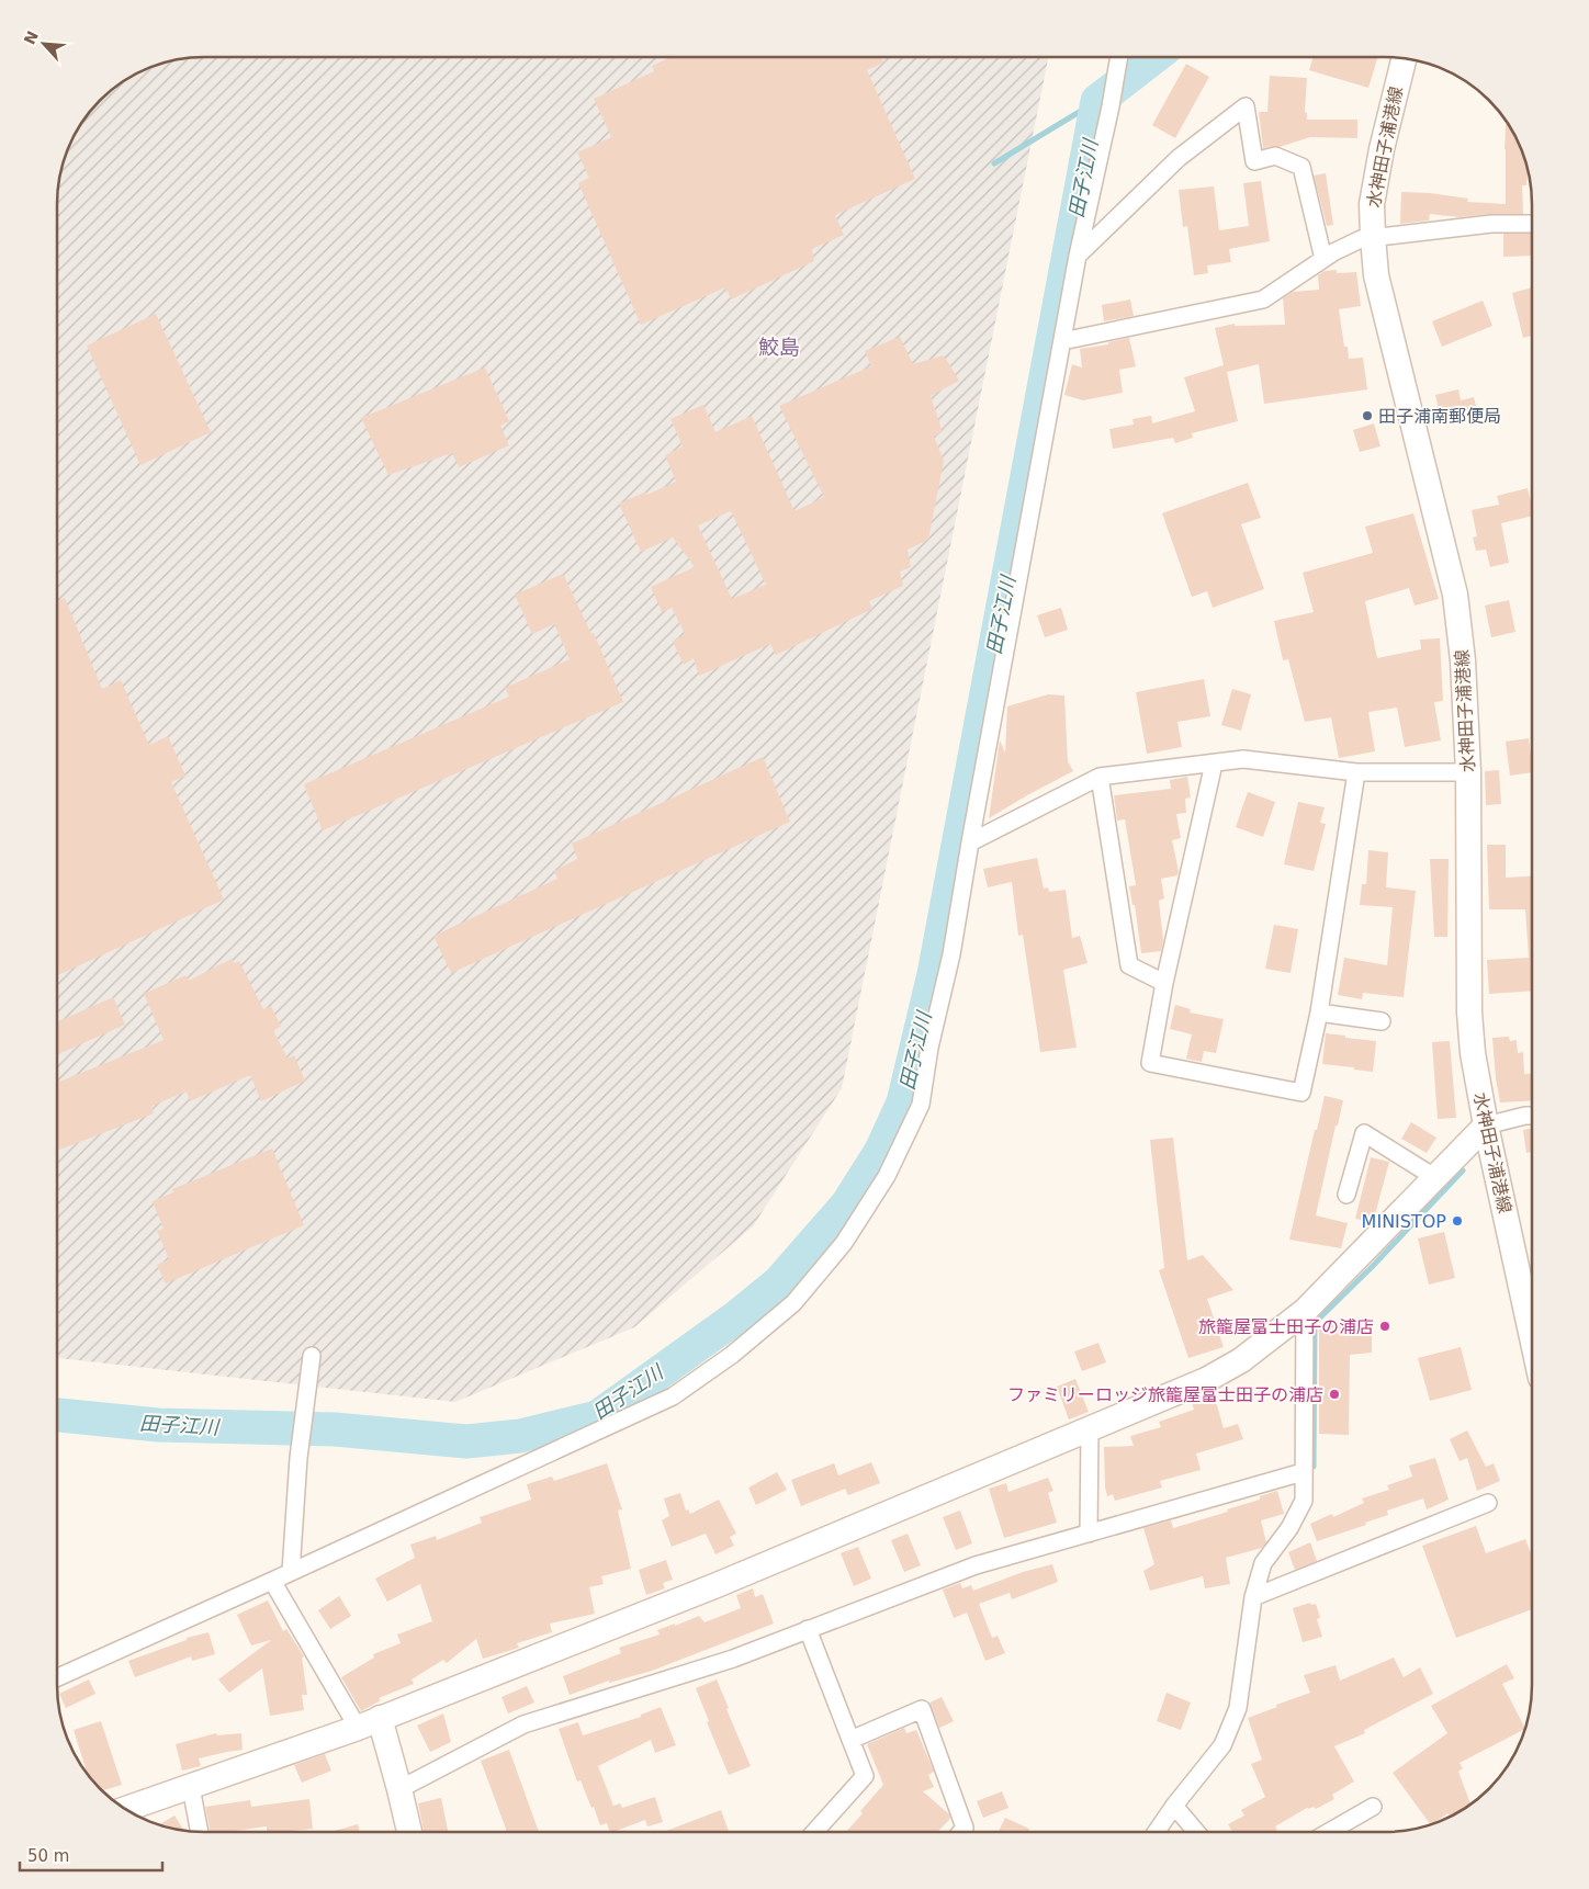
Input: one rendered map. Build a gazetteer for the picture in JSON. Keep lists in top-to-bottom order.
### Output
{
  "streets": {
    "street": ["水神田子浦港線"]
  },
  "districts": ["鮫島"],
  "water": ["田子江川"],
  "places": [
    "田子浦南郵便局",
    "MINISTOP",
    "旅籠屋富士田子の浦店",
    "ファミリーロッジ旅籠屋富士田子の浦店"
  ],
  "scale_bar": "50 m",
  "north": "top left"
}
